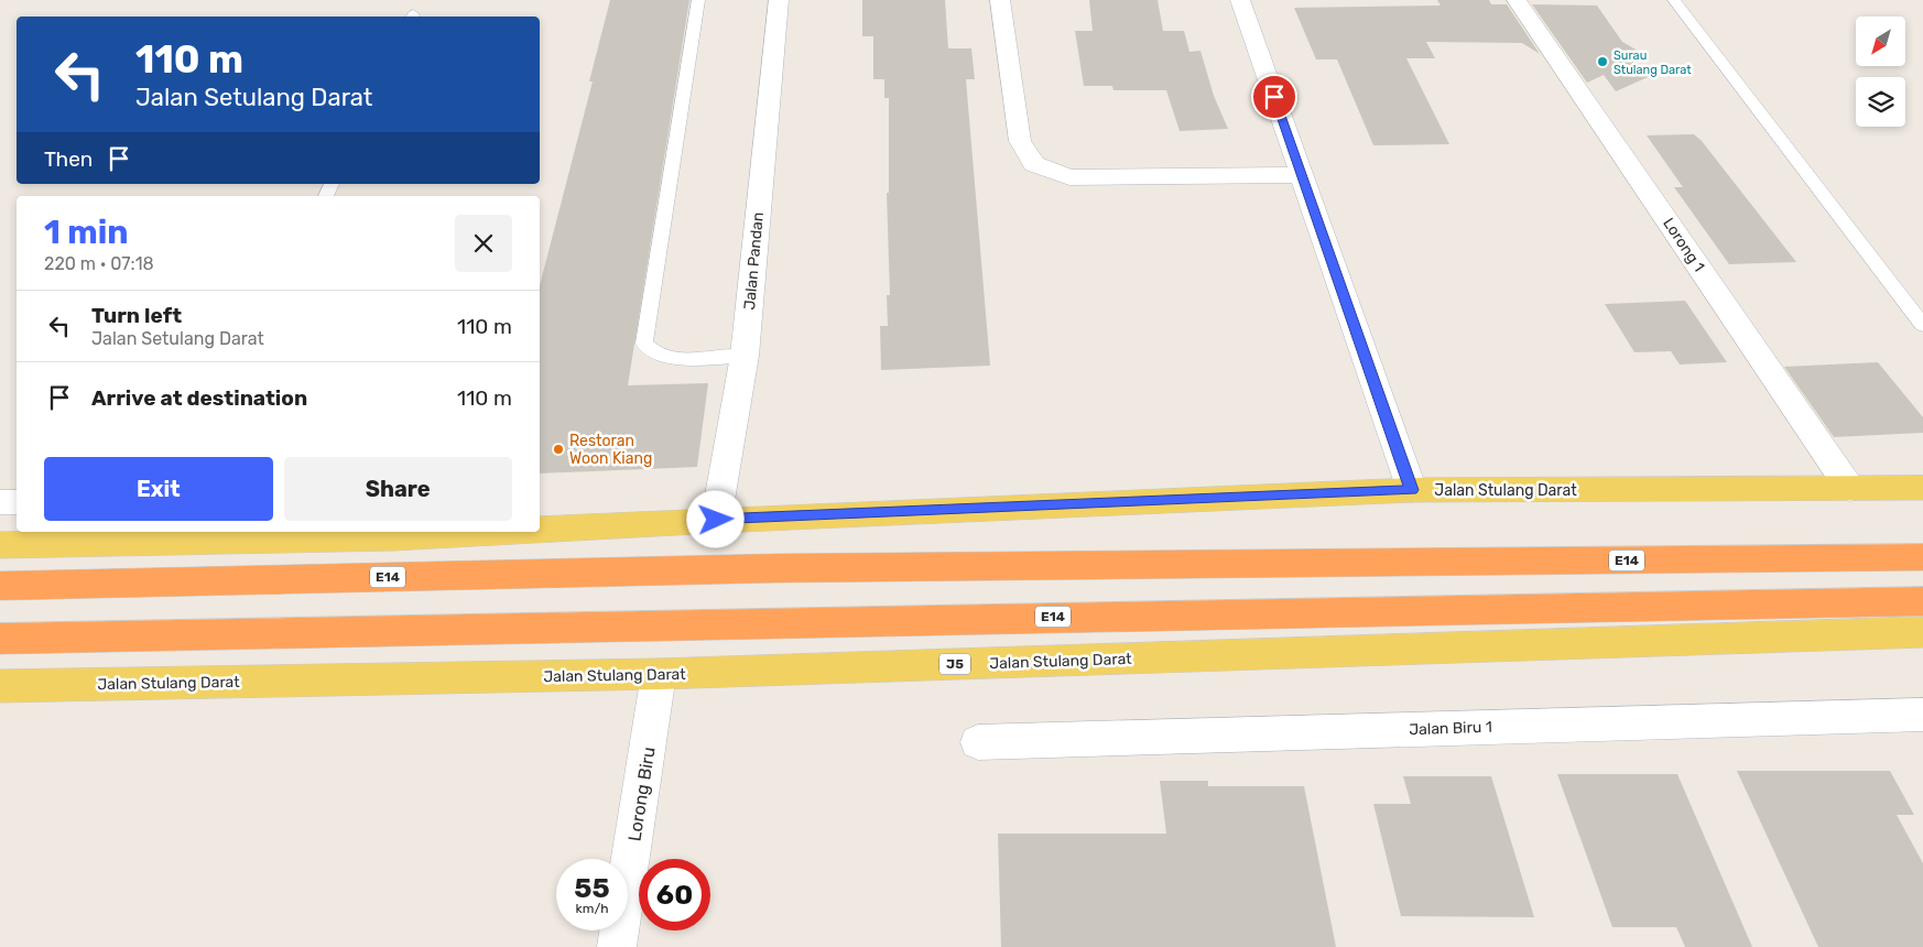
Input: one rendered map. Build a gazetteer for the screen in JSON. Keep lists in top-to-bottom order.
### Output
{
  "streets": {
    "highway": ["E14"],
    "main road": ["Jalan Stulang Darat", "J5"],
    "street": [
      "Lorong 1",
      "Jalan Pandan",
      "Jalan Biru 1",
      "Lorong Biru"
    ]
  },
  "crossings": [
    ["Lorong 1", "Jalan Stulang Darat"],
    ["Jalan Pandan", "Jalan Stulang Darat"],
    ["Jalan Stulang Darat", "Lorong Biru"]
  ],
  "places": ["Surau Stulang Darat", "Restoran Woon Kiang"],
  "north": "bottom left",
  "page": {
    "turn": ["110 m", "Jalan Setulang Darat"],
    "then": "Then",
    "heading": ["1 min", "220 m · 07:18"],
    "list": [
      {
        "name": "Turn left",
        "note": "Jalan Setulang Darat",
        "value": "110 m"
      },
      {
        "name": "Arrive at destination",
        "value": "110 m"
      }
    ],
    "buttons": ["Exit", "Share"],
    "speed": "55 km/h",
    "limit": "60"
  }
}
